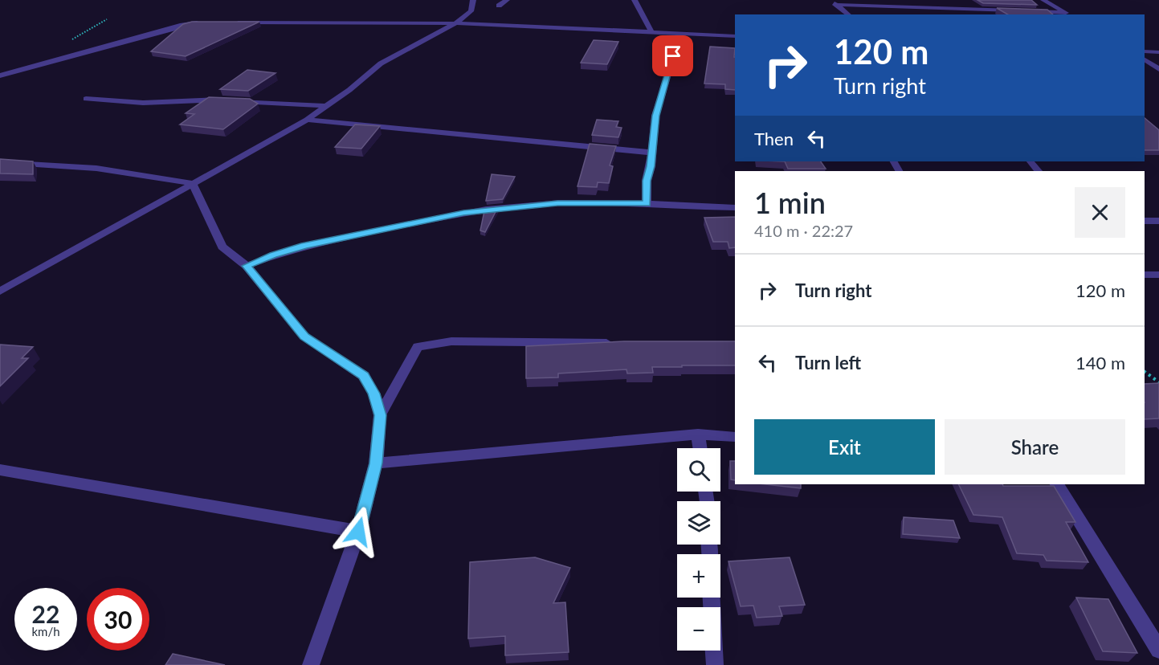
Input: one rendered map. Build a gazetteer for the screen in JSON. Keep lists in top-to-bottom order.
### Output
{
  "page": {
    "turn": ["120 m", "Turn right"],
    "then": "Then",
    "heading": ["1 min", "410 m · 22:27"],
    "list": [
      {
        "name": "Turn right",
        "value": "120 m"
      },
      {
        "name": "Turn left",
        "value": "140 m"
      }
    ],
    "buttons": ["Exit", "Share"],
    "map_buttons": ["+", "−"],
    "speed": "22 km/h",
    "limit": "30"
  }
}
